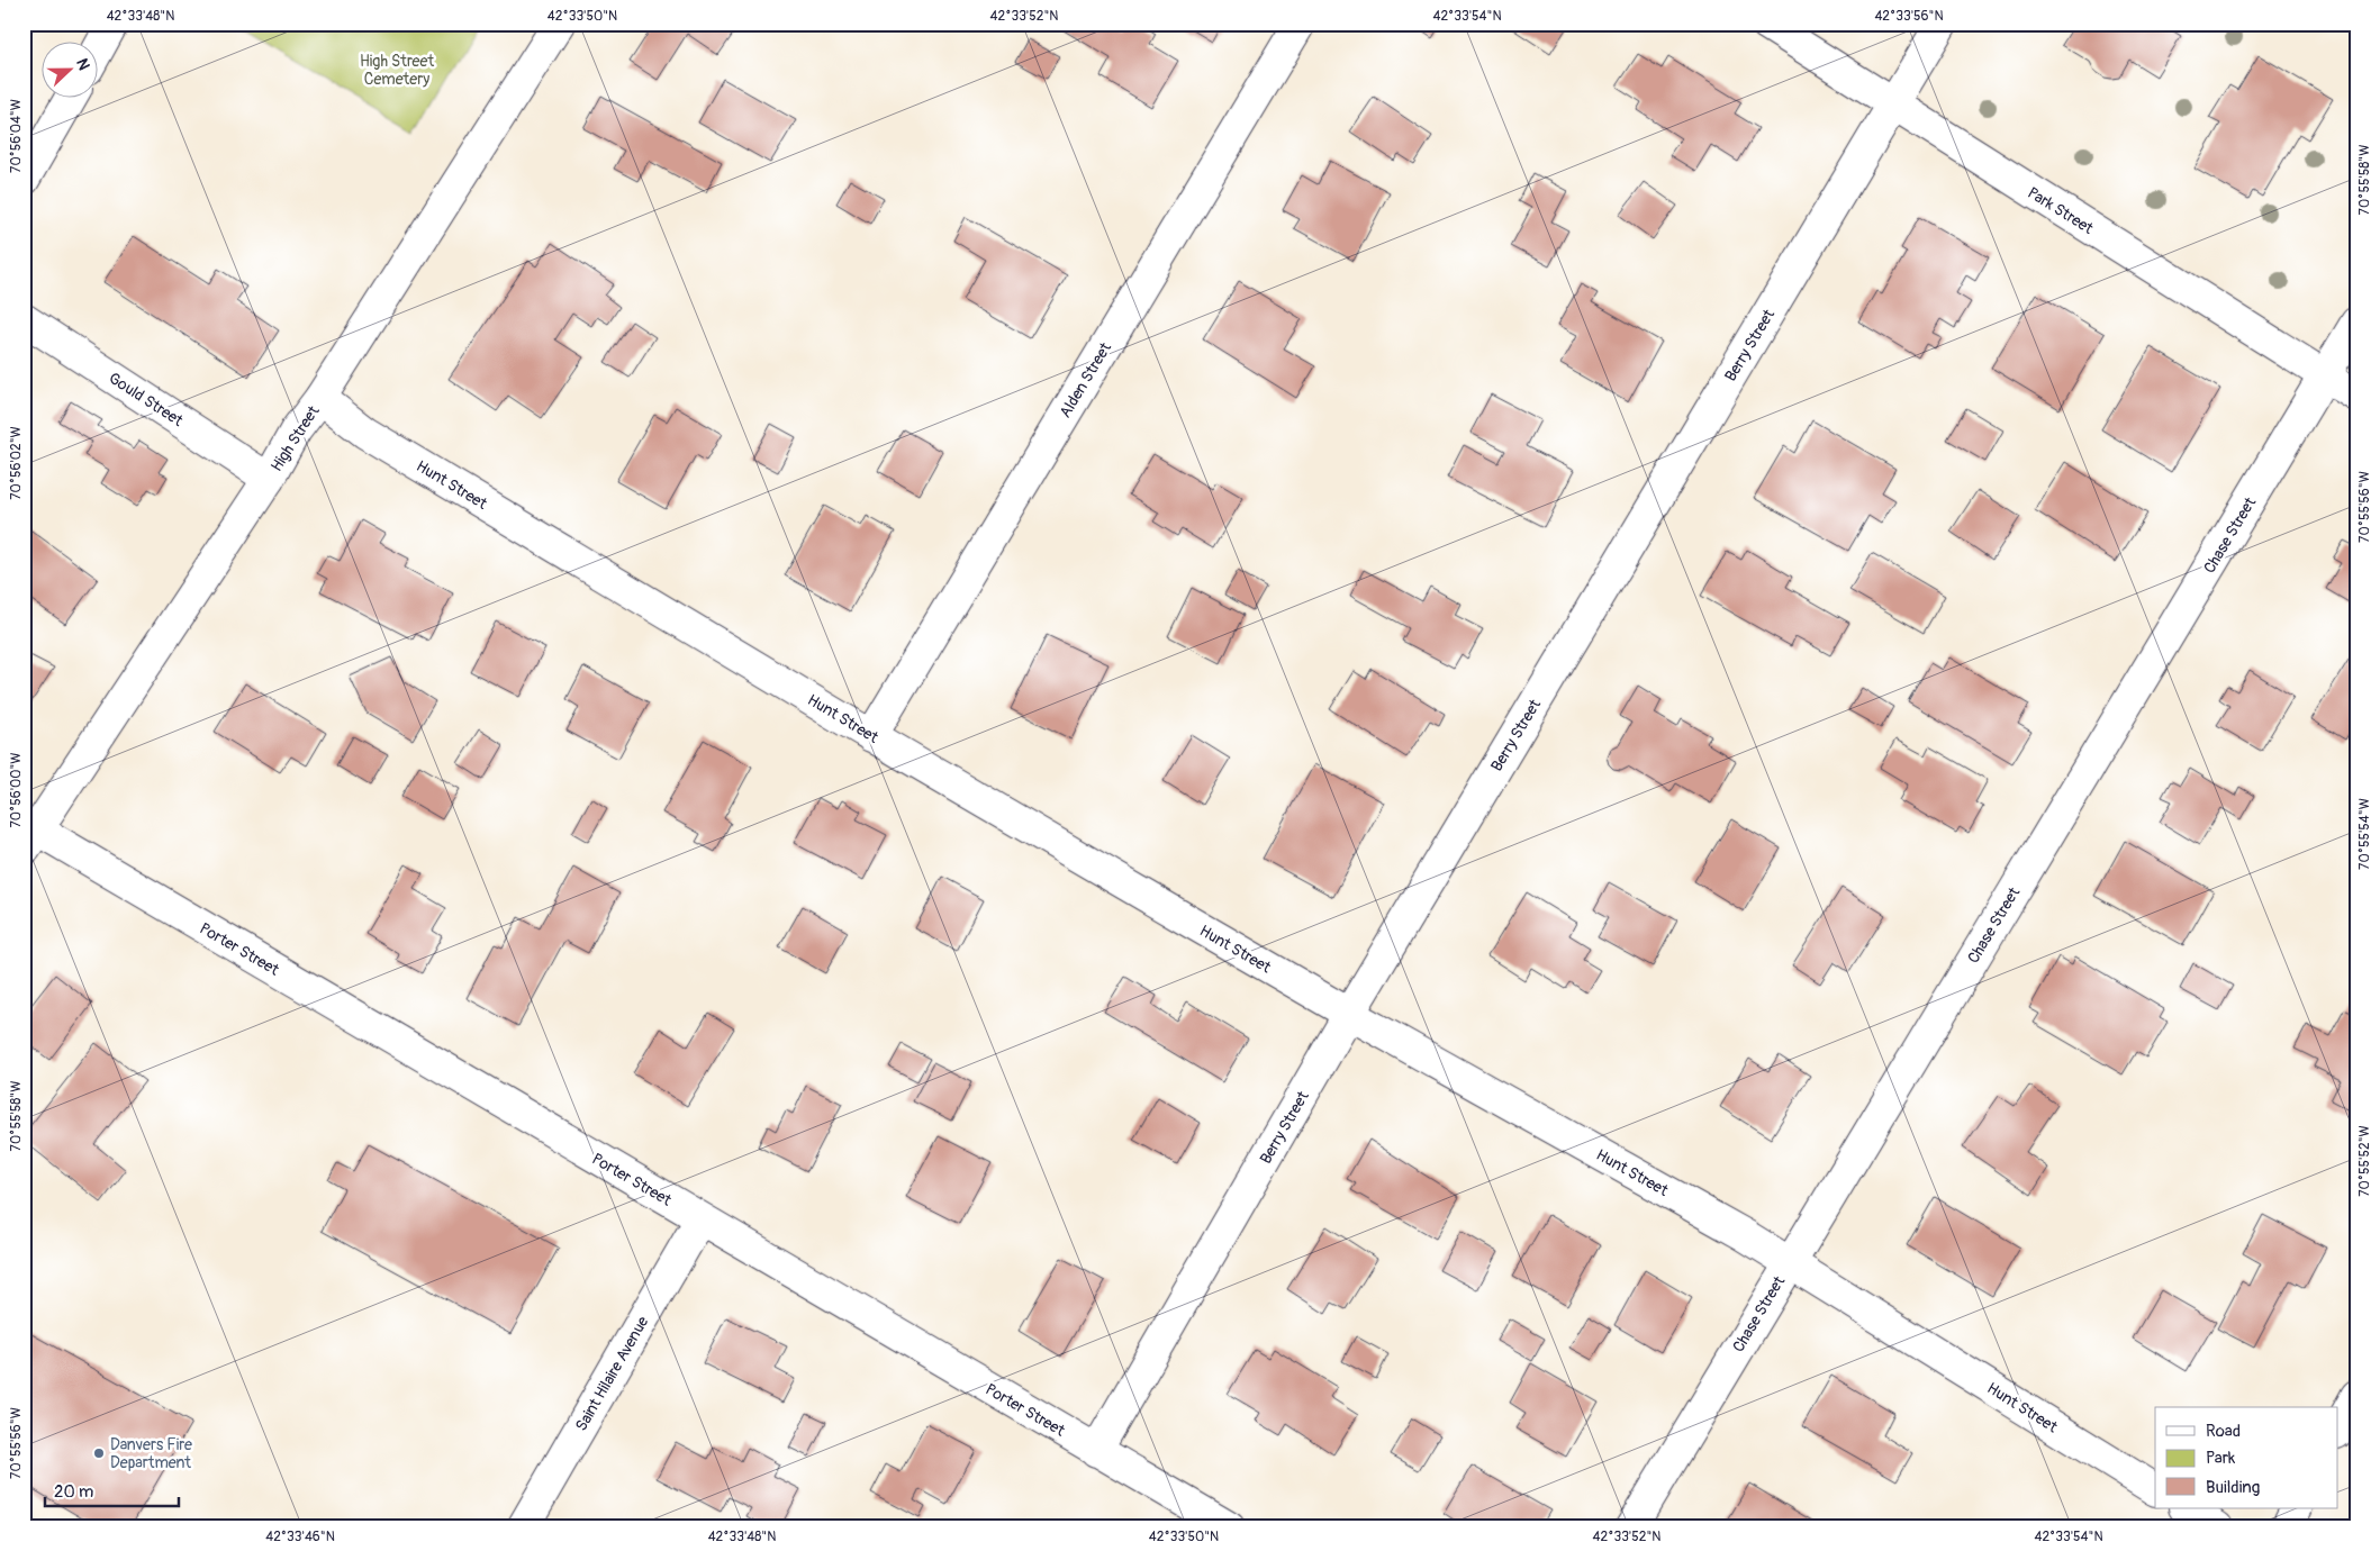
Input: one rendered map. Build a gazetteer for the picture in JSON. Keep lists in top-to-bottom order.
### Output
{
  "streets": {
    "street": [
      "Park Street",
      "Berry Street",
      "Alden Street",
      "Gould Street",
      "High Street",
      "Hunt Street",
      "Chase Street",
      "Porter Street",
      "Saint Hilaire Avenue"
    ]
  },
  "crossings": [
    ["Park Street", "Berry Street"],
    ["Park Street", "Chase Street"],
    ["Berry Street", "Hunt Street"],
    ["Berry Street", "Porter Street"],
    ["Alden Street", "Hunt Street"],
    ["Gould Street", "High Street"],
    ["High Street", "Hunt Street"],
    ["High Street", "Porter Street"],
    ["Hunt Street", "Chase Street"],
    ["Porter Street", "Saint Hilaire Avenue"]
  ],
  "parks": ["High Street Cemetery"],
  "places": ["Danvers Fire Department"],
  "legend": ["Road", "Park", "Building"],
  "scale_bar": "20 m",
  "north": "right",
  "coordinates": [
    "42°33'48\"N",
    "42°33'50\"N",
    "42°33'52\"N",
    "42°33'54\"N",
    "42°33'56\"N",
    "70°56'04\"W",
    "70°55'58\"W",
    "70°56'02\"W",
    "70°55'56\"W",
    "70°56'00\"W",
    "70°55'54\"W",
    "70°55'52\"W",
    "42°33'46\"N"
  ]
}
